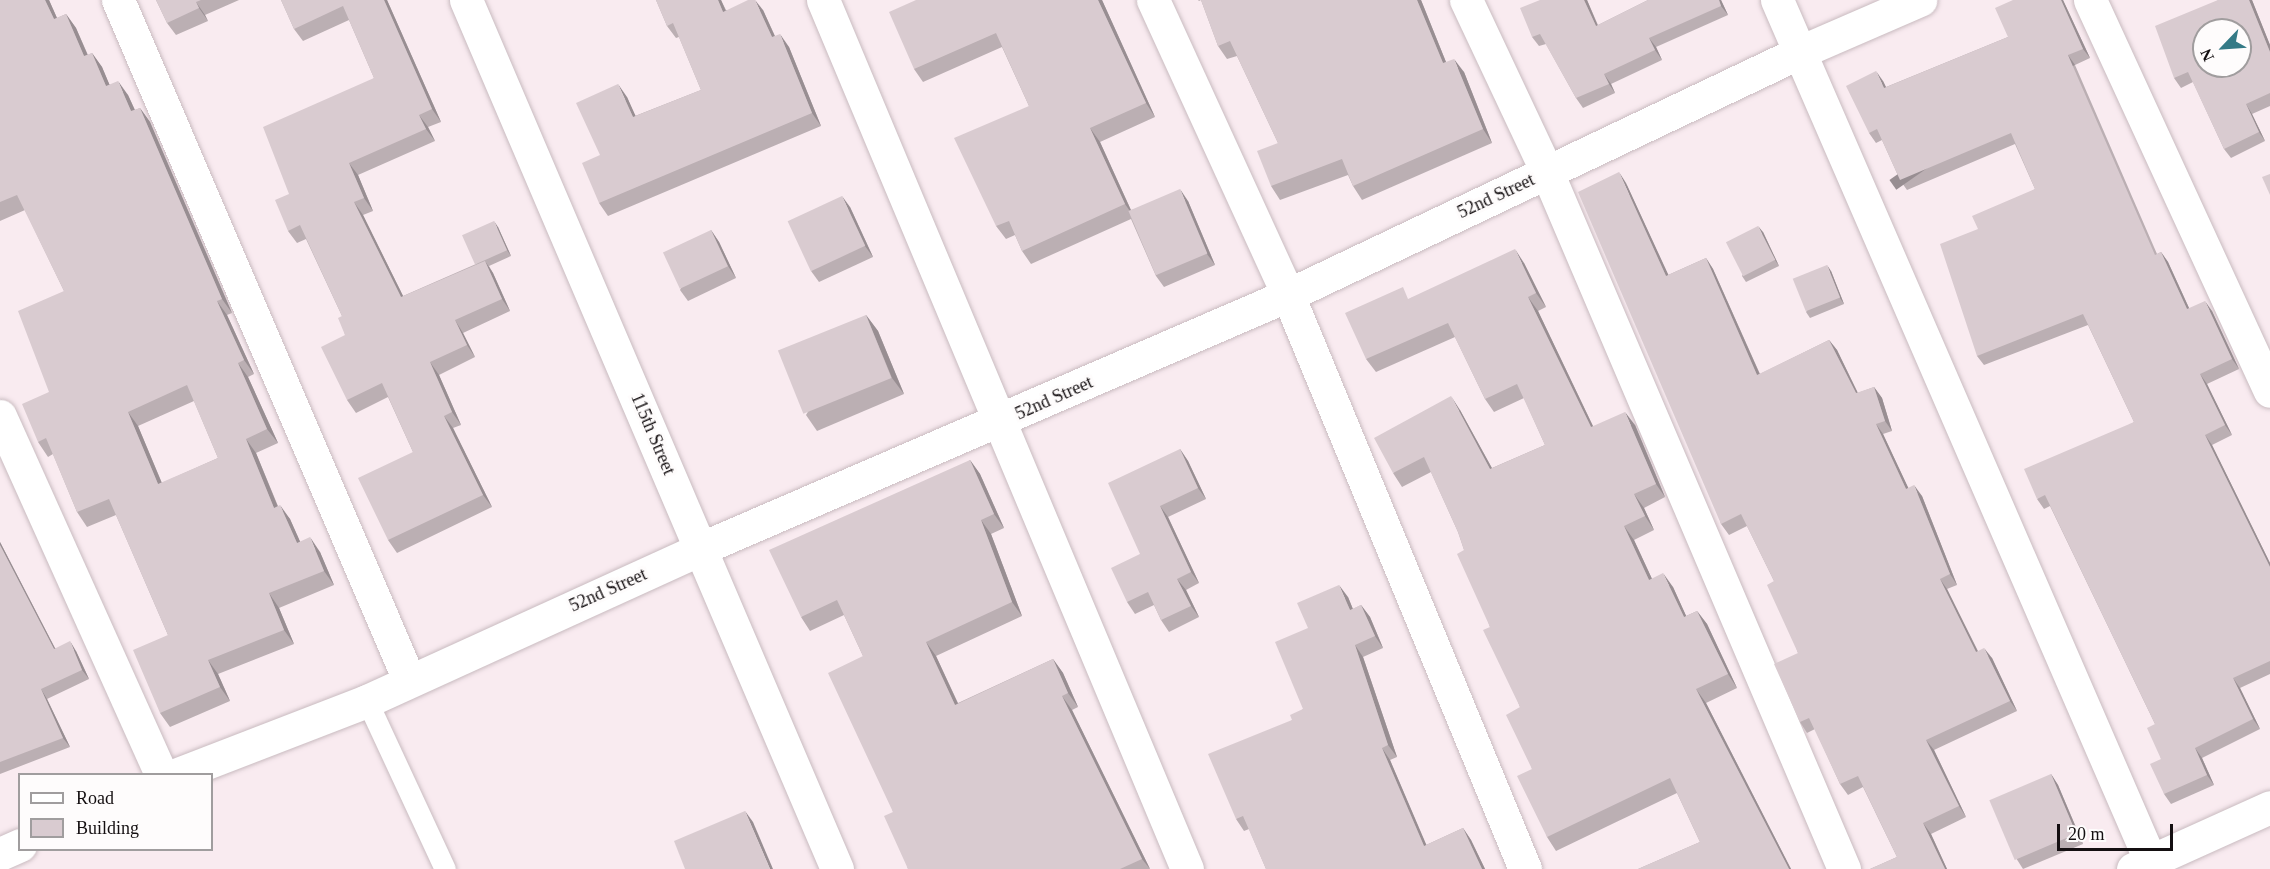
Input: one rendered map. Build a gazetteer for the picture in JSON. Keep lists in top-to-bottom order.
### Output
{
  "streets": {
    "street": ["52nd Street", "115th Street"]
  },
  "crossings": [
    ["52nd Street", "115th Street"]
  ],
  "legend": ["Road", "Building"],
  "scale_bar": "20 m",
  "north": "bottom left"
}
